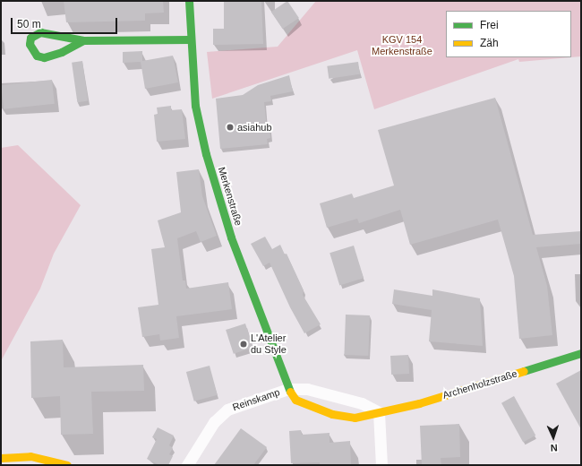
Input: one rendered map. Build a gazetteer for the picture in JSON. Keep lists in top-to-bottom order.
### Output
{
  "streets": {
    "street": ["Merkenstraße", "Archenholzstraße", "Reinskamp"]
  },
  "crossings": [
    ["Merkenstraße", "Archenholzstraße"],
    ["Merkenstraße", "Reinskamp"],
    ["Archenholzstraße", "Reinskamp"]
  ],
  "parks": ["KGV 154 Merkenstraße"],
  "places": ["asiahub", "L'Atelier du Style"],
  "legend": ["Frei", "Zäh"],
  "scale_bar": "50 m",
  "north": "bottom"
}
